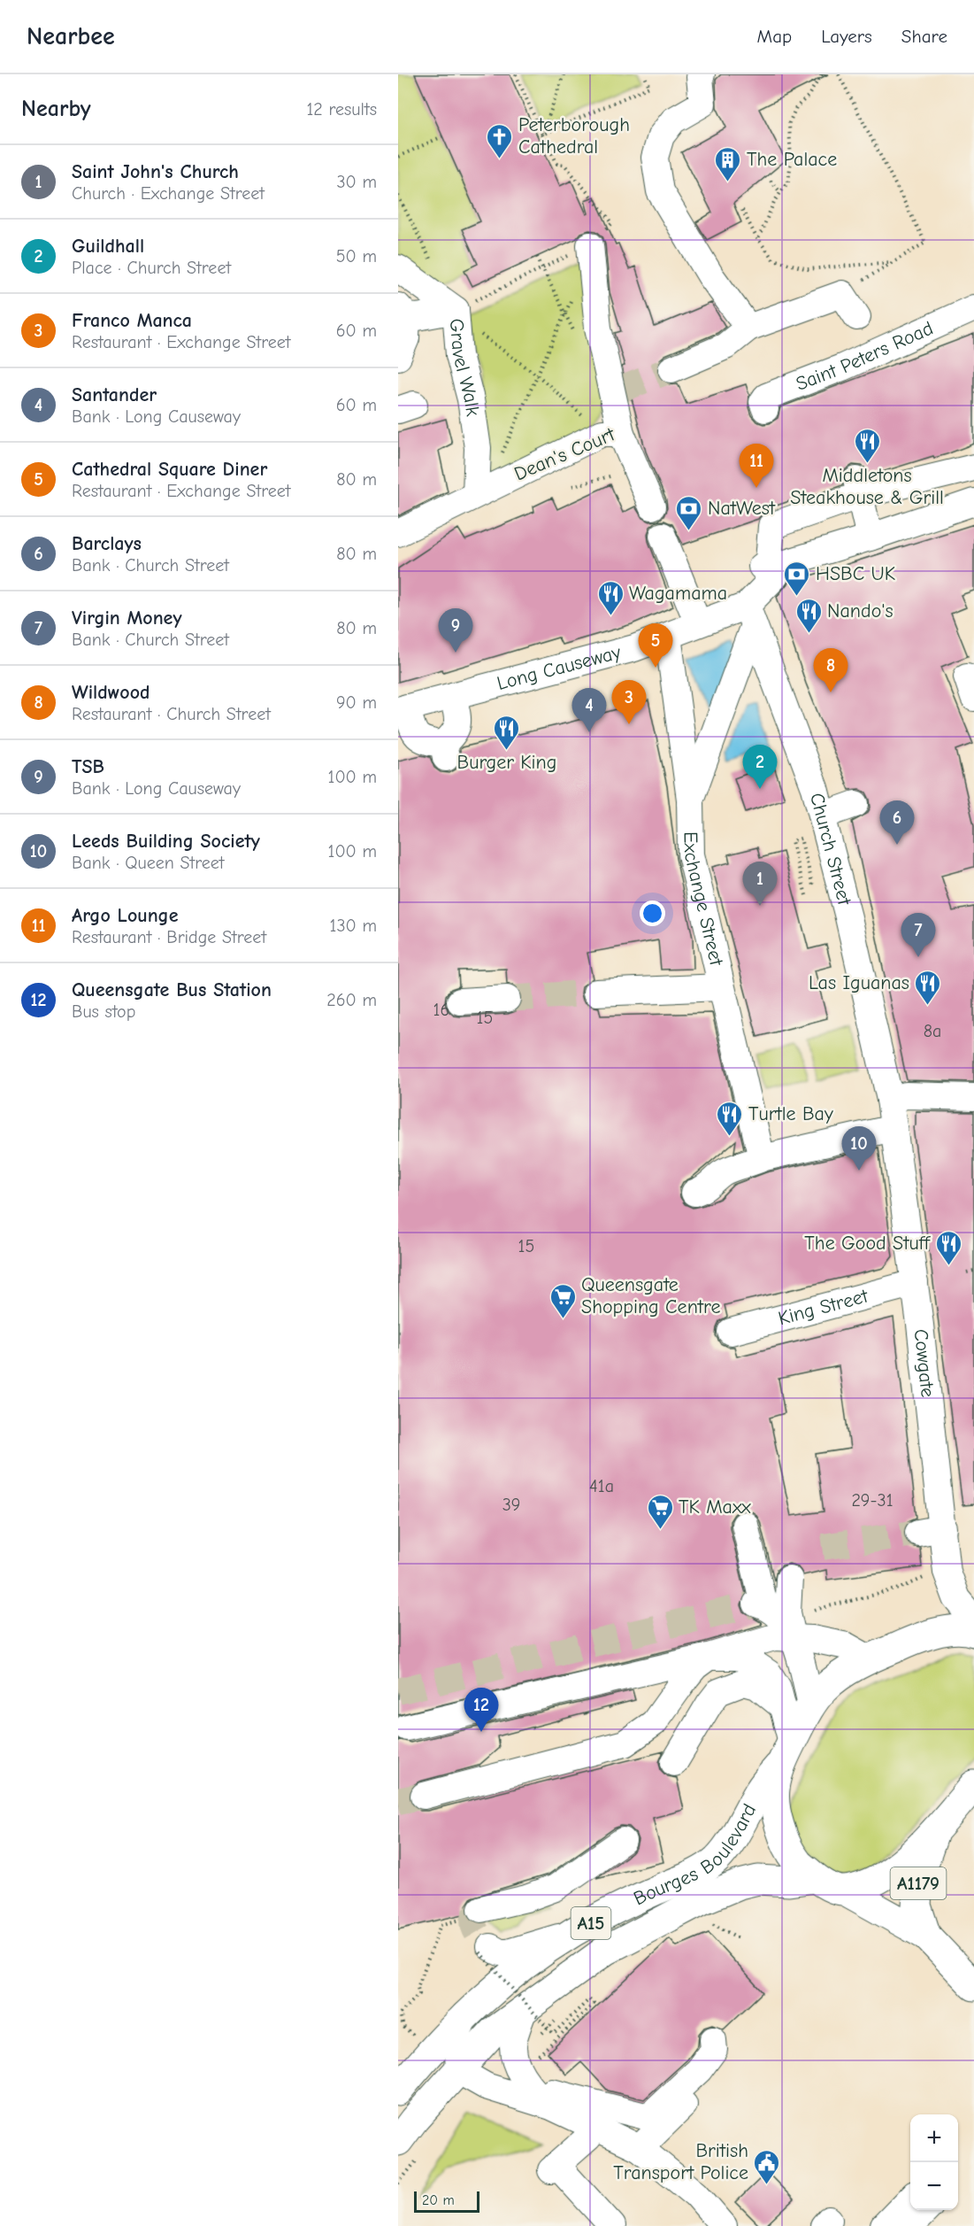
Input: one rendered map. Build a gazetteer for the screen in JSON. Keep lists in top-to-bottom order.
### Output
{
  "streets": {
    "main road": ["Bourges Boulevard", "A1179", "A15"],
    "street": [
      "Saint Peters Road",
      "Gravel Walk",
      "Dean's Court",
      "Long Causeway",
      "Church Street",
      "Exchange Street",
      "King Street",
      "Cowgate"
    ]
  },
  "crossings": [
    ["Gravel Walk", "Dean's Court"],
    ["Long Causeway", "Church Street"],
    ["Long Causeway", "Exchange Street"],
    ["Church Street", "Cowgate"],
    ["King Street", "Cowgate"]
  ],
  "places": {
    "church": ["Peterborough Cathedral"],
    "building": ["The Palace"],
    "restaurant": [
      "Middletons Steakhouse & Grill",
      "Wagamama",
      "Nando's",
      "Burger King",
      "Las Iguanas",
      "Turtle Bay",
      "The Good Stuff"
    ],
    "bank": ["NatWest", "HSBC UK"],
    "supermarket": ["Queensgate Shopping Centre", "TK Maxx"],
    "public building": ["British Transport Police"]
  },
  "house_numbers": [
    "16",
    "15",
    "8a",
    "15",
    "41a",
    "29-31",
    "39"
  ],
  "scale_bar": "20 m",
  "page": {
    "header": "Nearbee",
    "nav": ["Map", "Layers", "Share"],
    "heading": ["Nearby", "12 results"],
    "list": [
      {
        "mark": "1",
        "name": "Saint John's Church",
        "note": "Church · Exchange Street",
        "value": "30 m"
      },
      {
        "mark": "2",
        "name": "Guildhall",
        "note": "Place · Church Street",
        "value": "50 m"
      },
      {
        "mark": "3",
        "name": "Franco Manca",
        "note": "Restaurant · Exchange Street",
        "value": "60 m"
      },
      {
        "mark": "4",
        "name": "Santander",
        "note": "Bank · Long Causeway",
        "value": "60 m"
      },
      {
        "mark": "5",
        "name": "Cathedral Square Diner",
        "note": "Restaurant · Exchange Street",
        "value": "80 m"
      },
      {
        "mark": "6",
        "name": "Barclays",
        "note": "Bank · Church Street",
        "value": "80 m"
      },
      {
        "mark": "7",
        "name": "Virgin Money",
        "note": "Bank · Church Street",
        "value": "80 m"
      },
      {
        "mark": "8",
        "name": "Wildwood",
        "note": "Restaurant · Church Street",
        "value": "90 m"
      },
      {
        "mark": "9",
        "name": "TSB",
        "note": "Bank · Long Causeway",
        "value": "100 m"
      },
      {
        "mark": "10",
        "name": "Leeds Building Society",
        "note": "Bank · Queen Street",
        "value": "100 m"
      },
      {
        "mark": "11",
        "name": "Argo Lounge",
        "note": "Restaurant · Bridge Street",
        "value": "130 m"
      },
      {
        "mark": "12",
        "name": "Queensgate Bus Station",
        "note": "Bus stop",
        "value": "260 m"
      }
    ],
    "pins": [
      "11",
      "9",
      "5",
      "8",
      "3",
      "4",
      "2",
      "6",
      "1",
      "7",
      "10",
      "12"
    ],
    "map_buttons": ["+", "−"],
    "scale": "20 m"
  }
}
